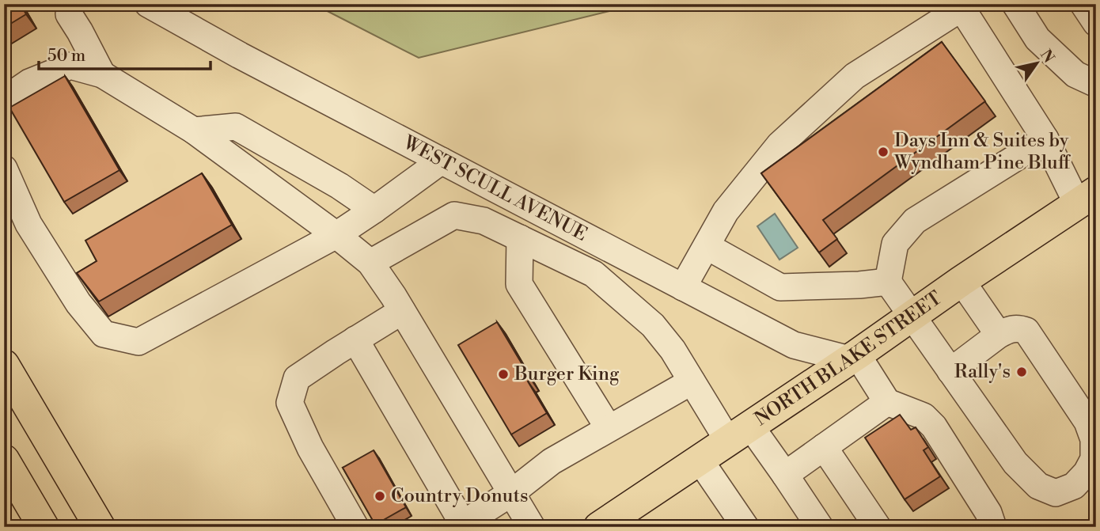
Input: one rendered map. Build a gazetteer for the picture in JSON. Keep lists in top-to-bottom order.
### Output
{
  "streets": {
    "main road": ["NORTH BLAKE STREET"],
    "street": ["WEST SCULL AVENUE"]
  },
  "crossings": [
    ["WEST SCULL AVENUE", "NORTH BLAKE STREET"]
  ],
  "places": [
    "Days Inn & Suites by Wyndham Pine Bluff",
    "Rally's",
    "Burger King",
    "Country Donuts"
  ],
  "scale_bar": "50 m",
  "north": "top right"
}
